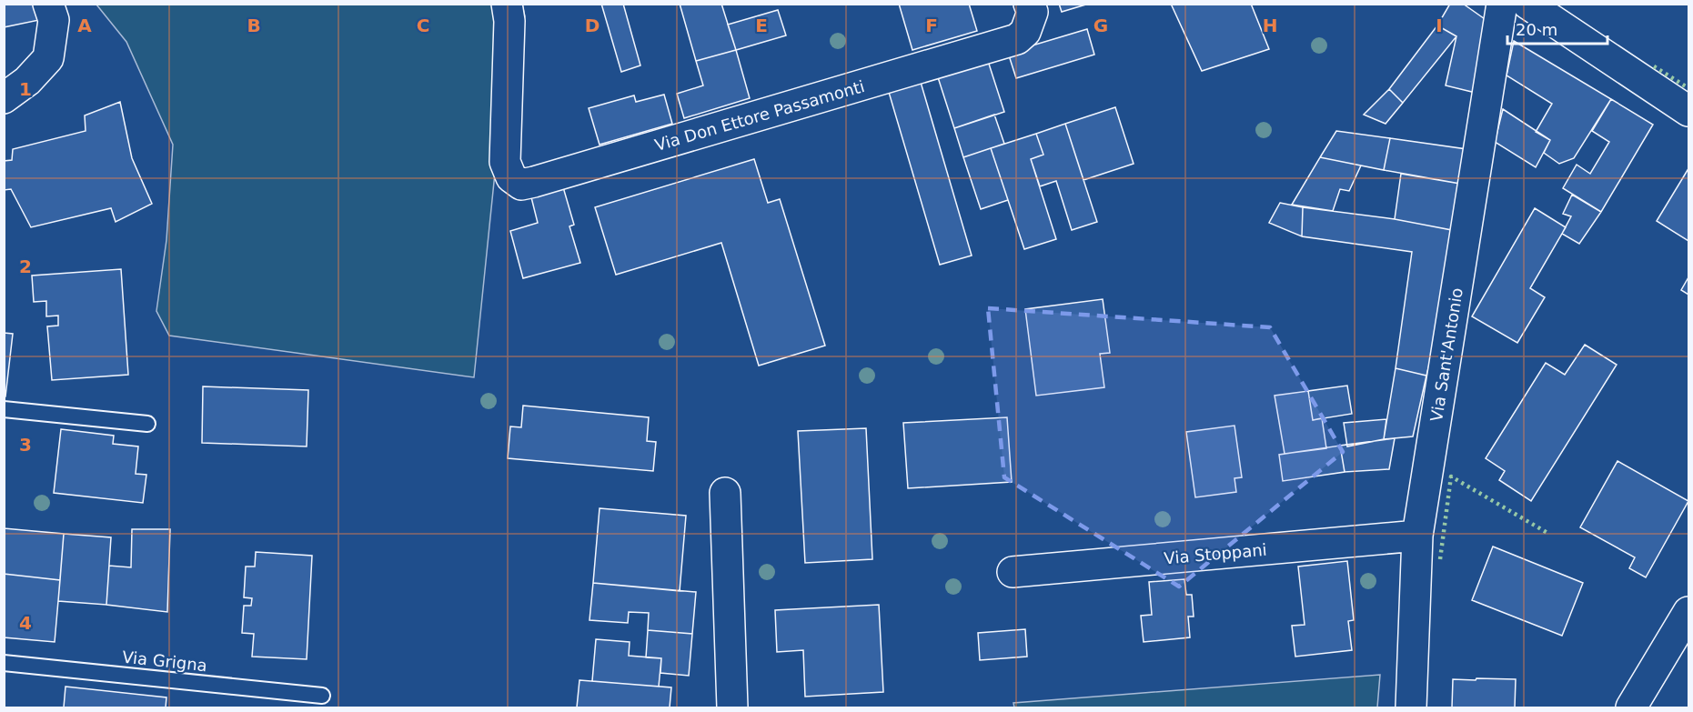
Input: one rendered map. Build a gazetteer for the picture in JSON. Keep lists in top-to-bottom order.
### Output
{
  "streets": {
    "street": ["Via Don Ettore Passamonti", "Via Sant'Antonio", "Via Stoppani"],
    "lane": ["Via Grigna"]
  },
  "crossings": [
    ["Via Sant'Antonio", "Via Stoppani"]
  ],
  "scale_bar": "20 m",
  "grid": {
    "columns": [
      "A",
      "B",
      "C",
      "D",
      "E",
      "F",
      "G",
      "H",
      "I"
    ],
    "rows": [
      "1",
      "2",
      "3",
      "4"
    ]
  }
}
